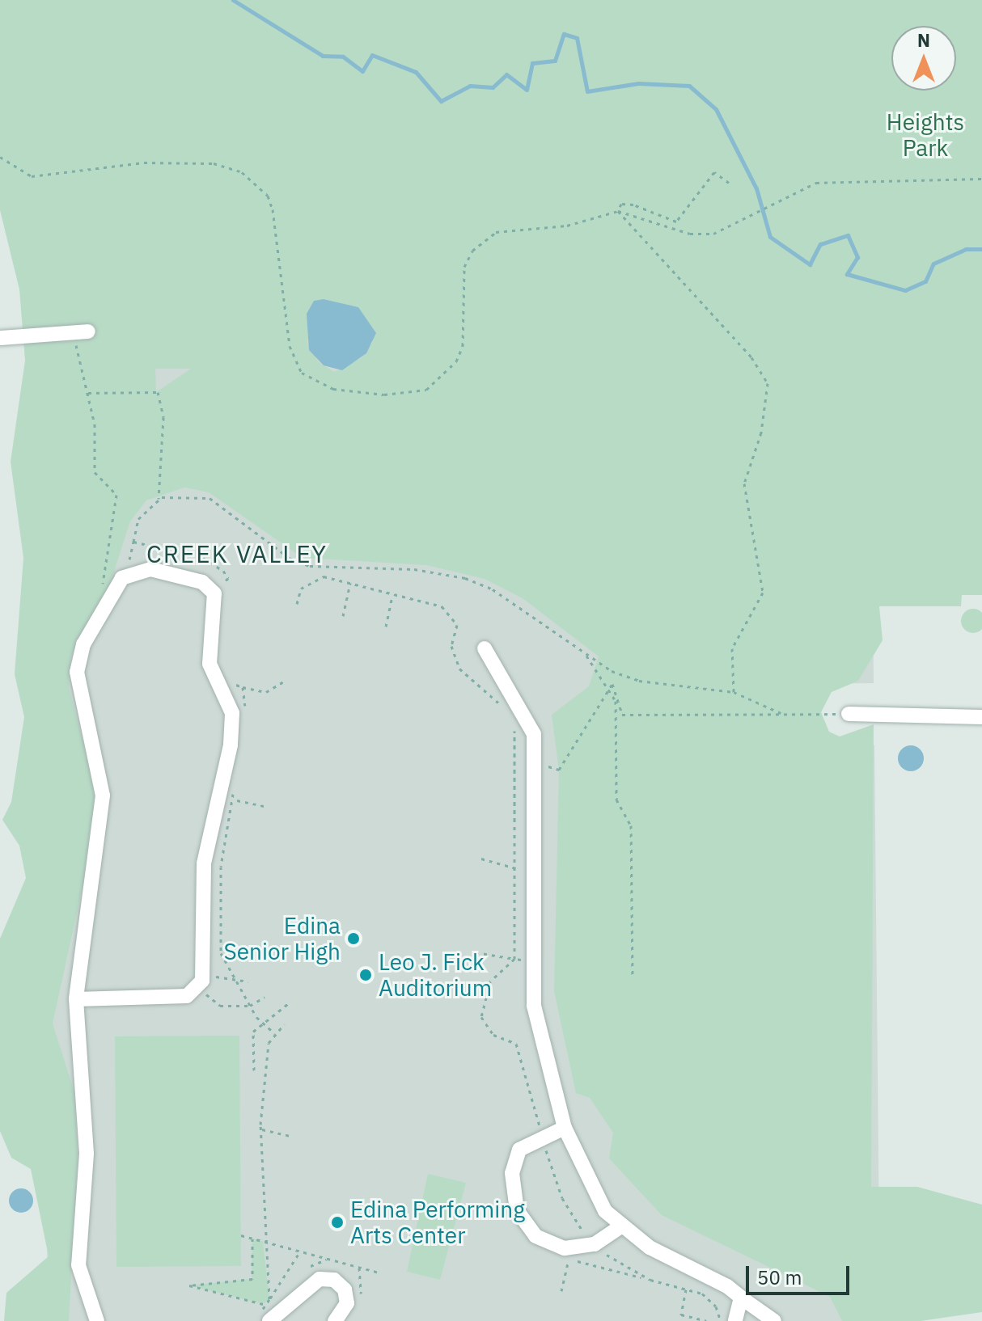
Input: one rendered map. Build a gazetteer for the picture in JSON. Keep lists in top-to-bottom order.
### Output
{
  "districts": ["CREEK VALLEY"],
  "parks": ["Heights Park"],
  "places": ["Edina Senior High", "Leo J. Fick Auditorium", "Edina Performing Arts Center"],
  "scale_bar": "50 m",
  "north": "top"
}
